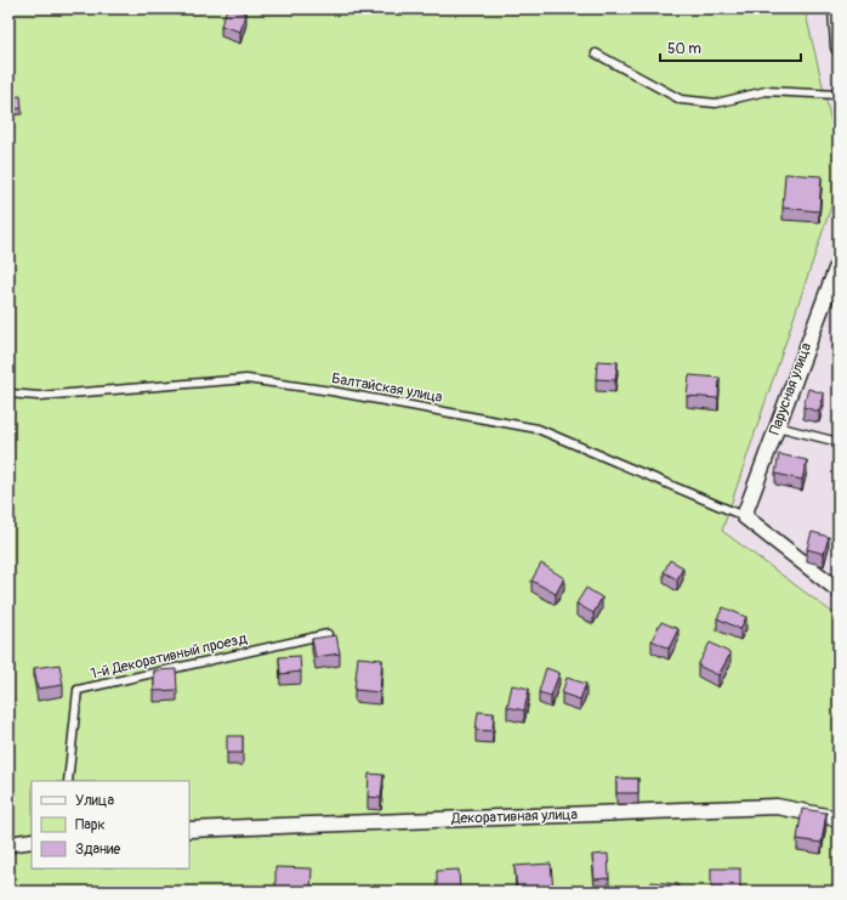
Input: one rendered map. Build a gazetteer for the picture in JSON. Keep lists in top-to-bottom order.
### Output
{
  "streets": {
    "street": ["Парусная улица", "Декоративная улица"],
    "lane": ["Балтайская улица", "1-й Декоративный проезд"]
  },
  "crossings": [
    ["Балтайская улица", "Парусная улица"]
  ],
  "legend": ["Улица", "Парк", "Здание"],
  "scale_bar": "50 m"
}
